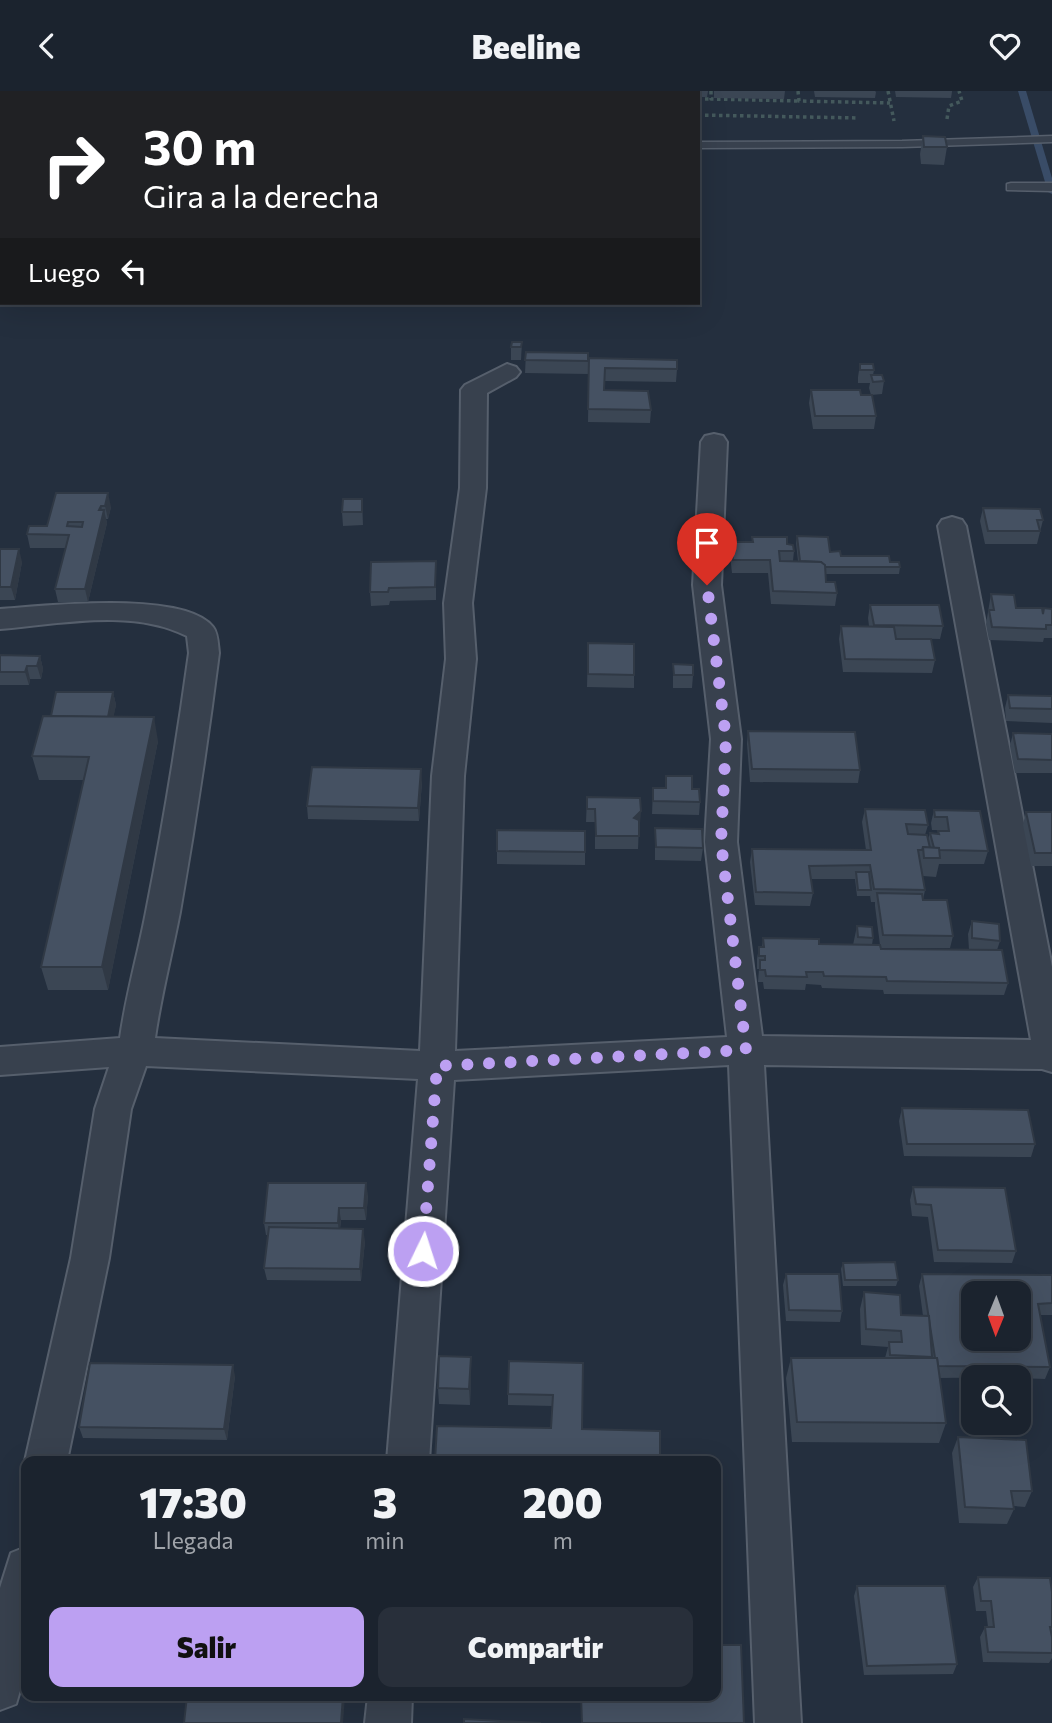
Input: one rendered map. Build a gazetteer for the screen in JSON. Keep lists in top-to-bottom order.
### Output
{
  "north": "bottom",
  "page": {
    "header": "Beeline",
    "turn": ["30 m", "Gira a la derecha"],
    "then": "Luego",
    "eta": [
      "17:30",
      "Llegada",
      "3",
      "min",
      "200",
      "m"
    ],
    "buttons": ["Salir", "Compartir"]
  }
}
